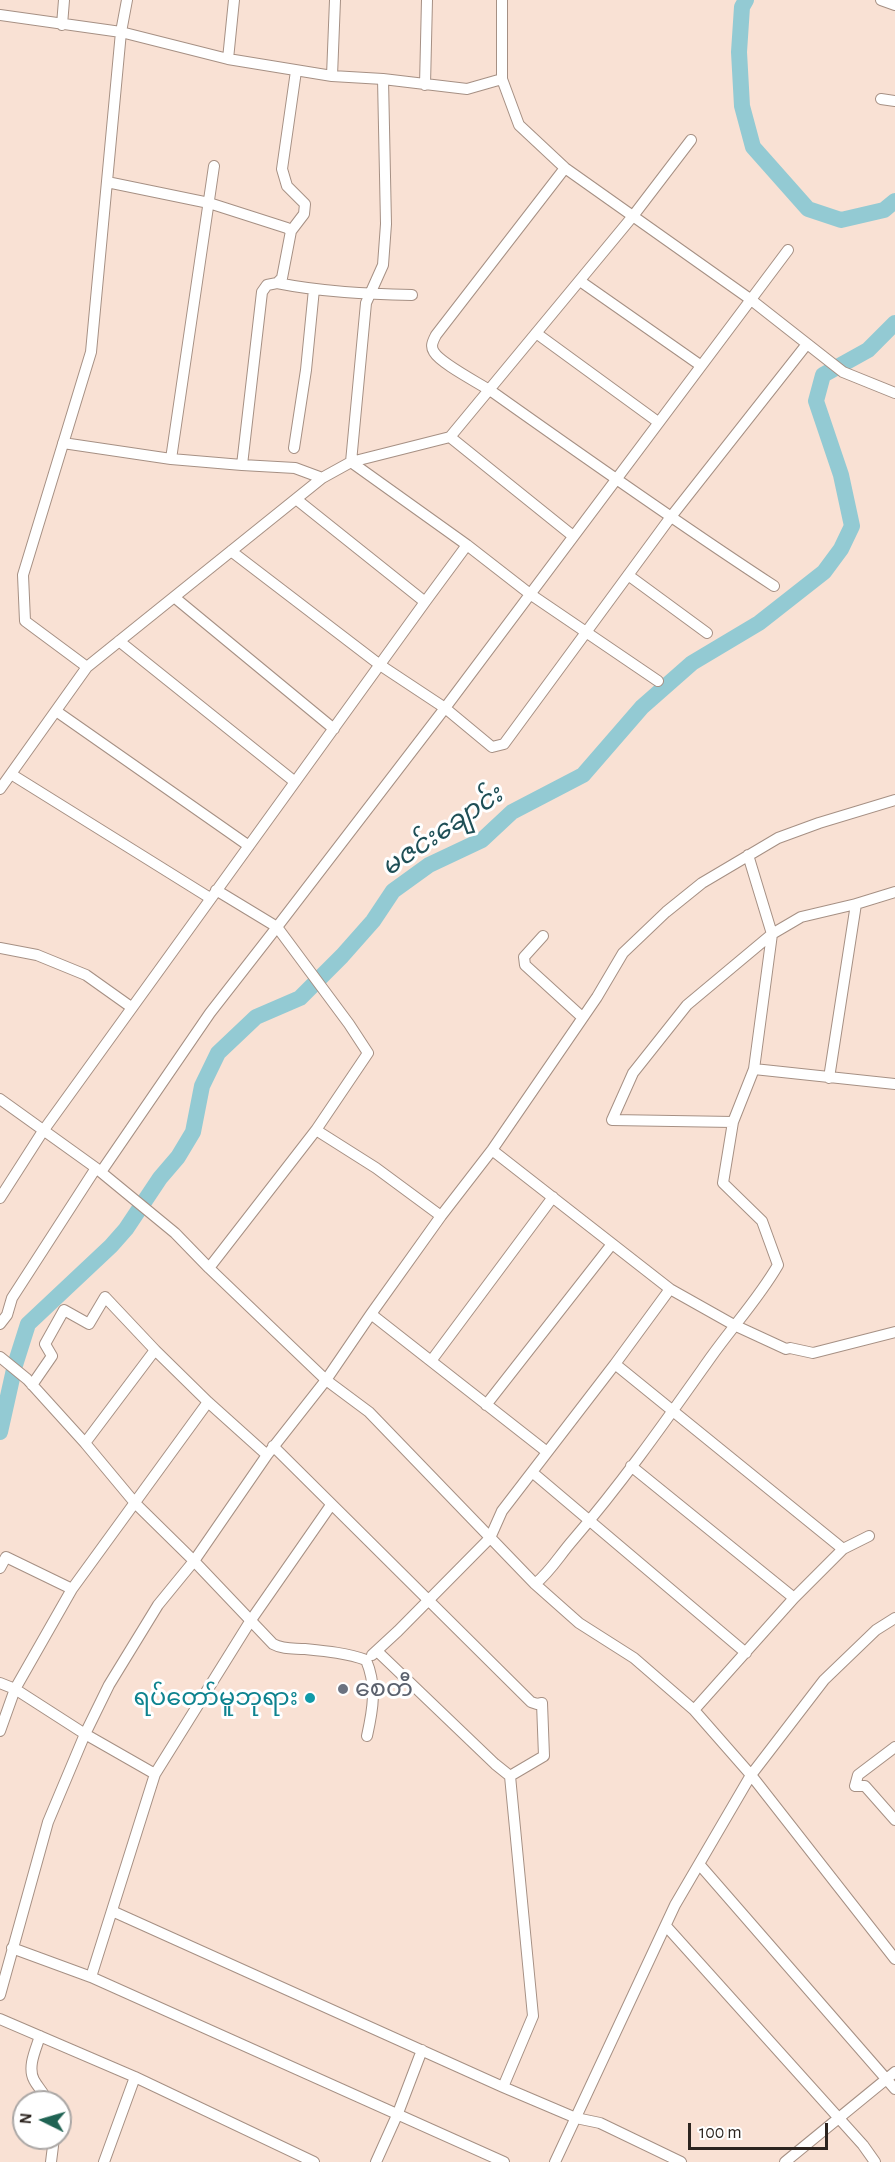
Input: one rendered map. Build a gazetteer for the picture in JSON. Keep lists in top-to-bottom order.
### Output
{
  "water": ["မဇင်းချောင်း"],
  "places": ["စေတီ", "ရပ်တော်မူဘုရား"],
  "scale_bar": "100 m",
  "north": "left"
}
